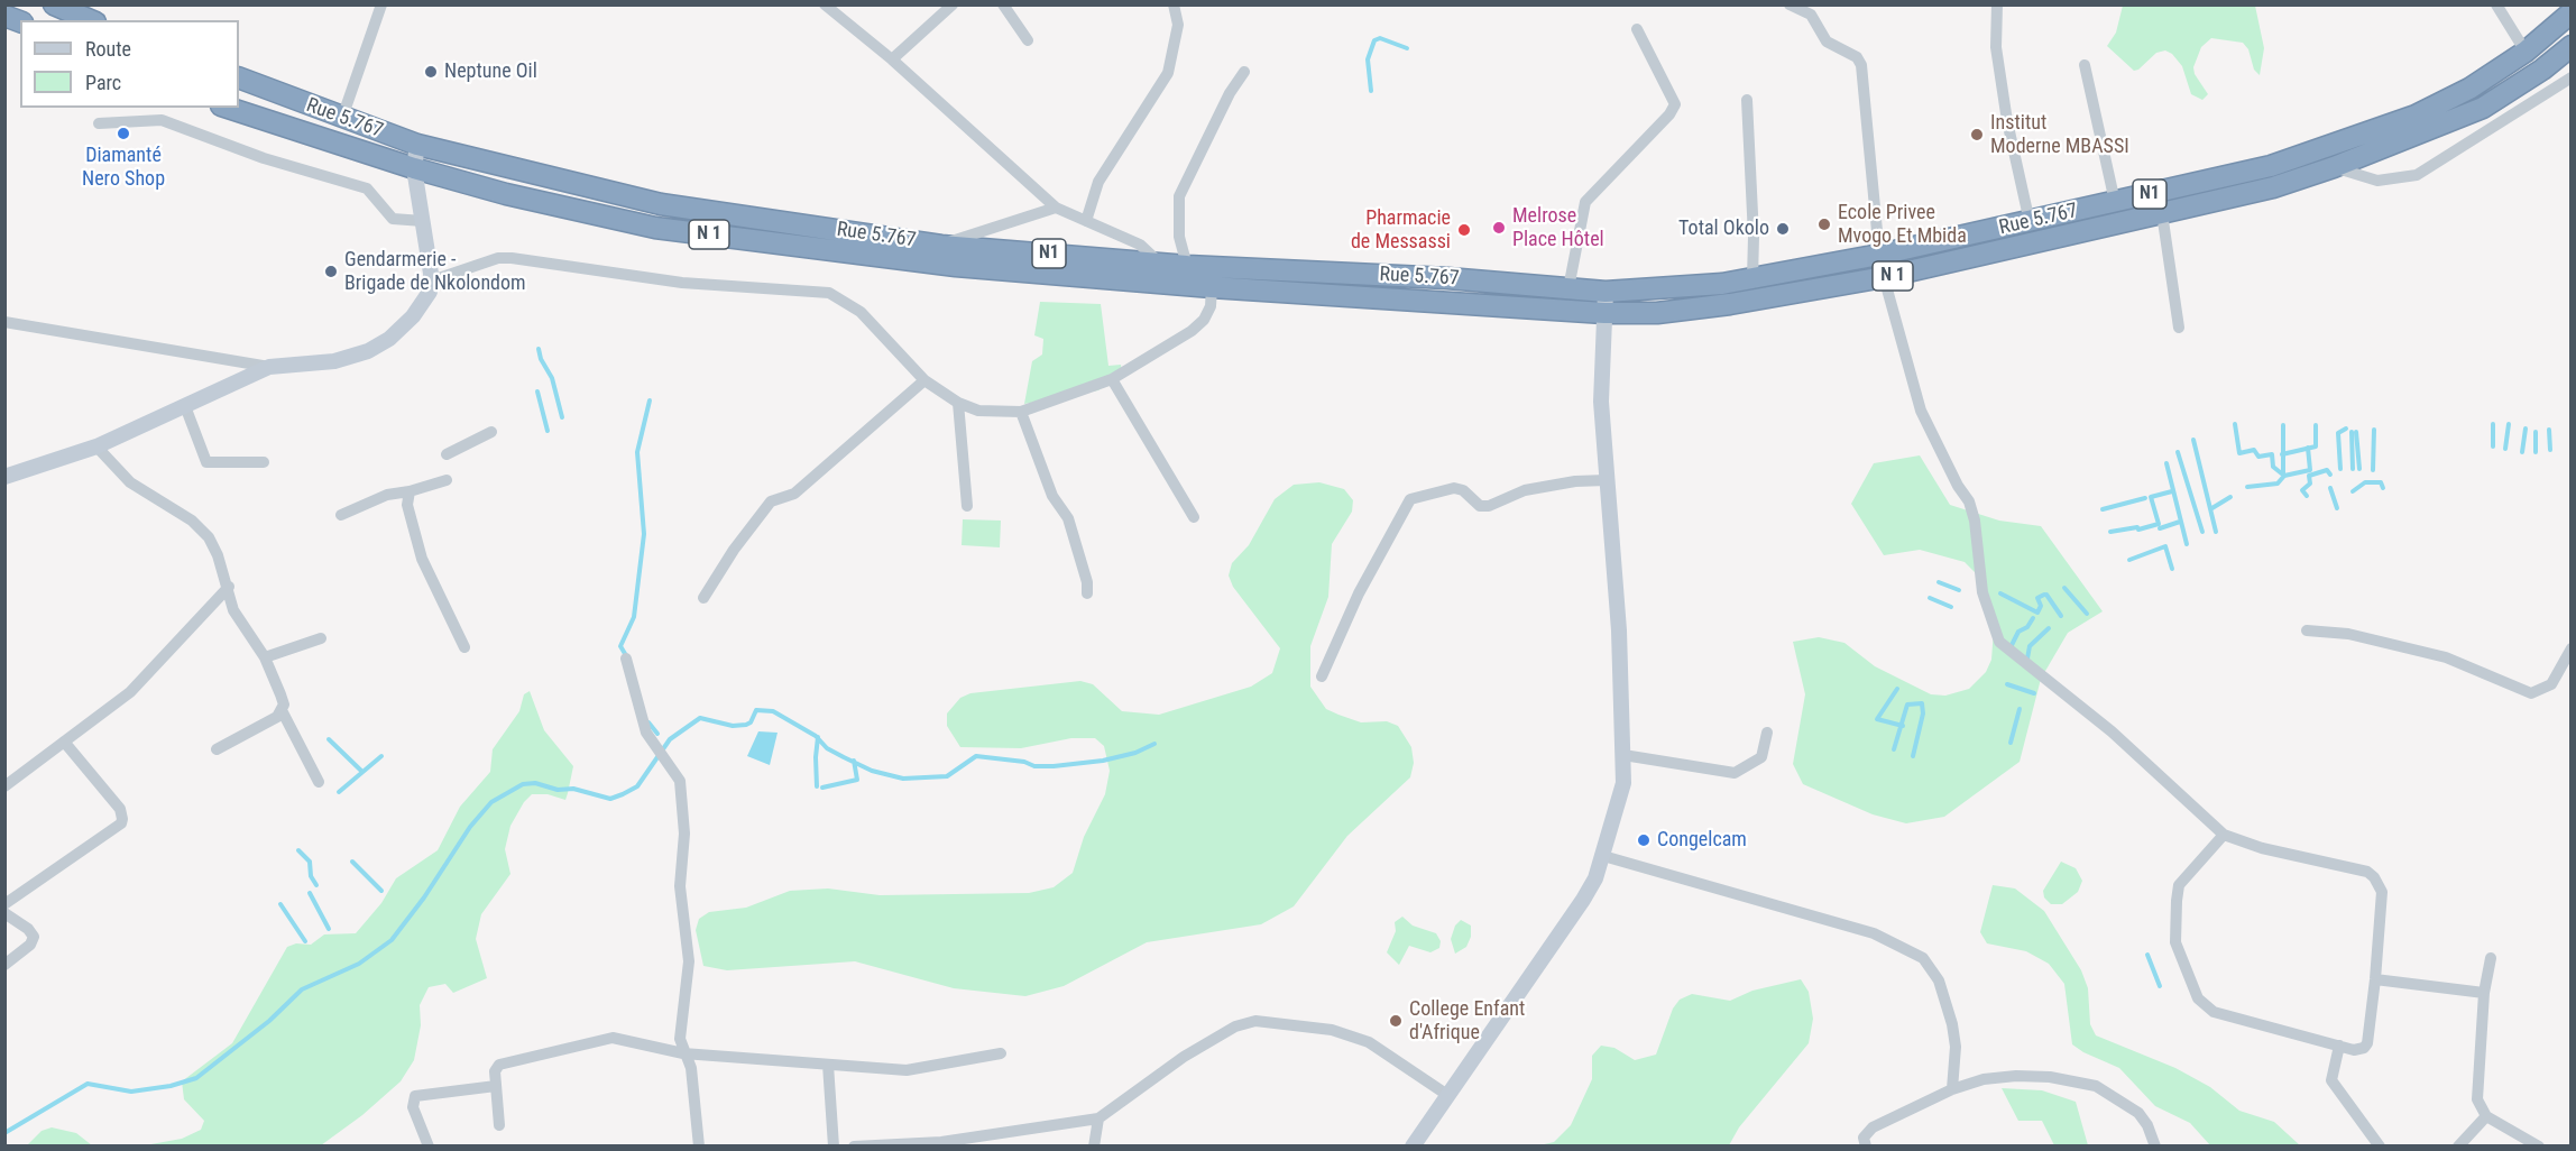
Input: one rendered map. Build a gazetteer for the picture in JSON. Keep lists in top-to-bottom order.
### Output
{
  "streets": {
    "highway": ["Rue 5.767", "N1", "N 1"]
  },
  "places": [
    "Neptune Oil",
    "Diamanté Nero Shop",
    "Institut Moderne MBASSI",
    "Ecole Privee Mvogo Et Mbida",
    "Melrose Place Hôtel",
    "Total Okolo",
    "Pharmacie de Messassi",
    "Gendarmerie - Brigade de Nkolondom",
    "Congelcam",
    "College Enfant d'Afrique"
  ],
  "legend": ["Route", "Parc"]
}
